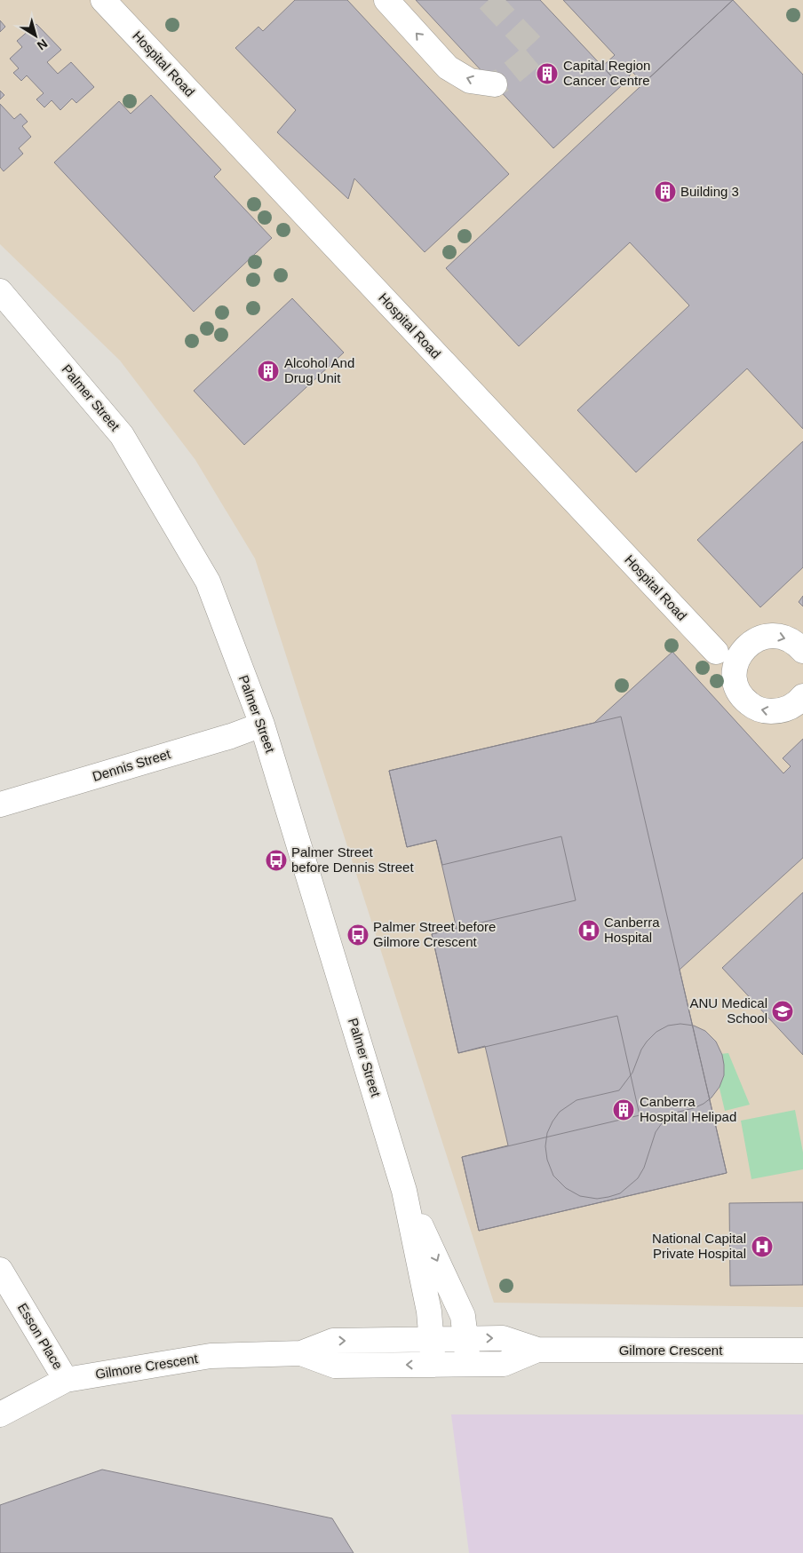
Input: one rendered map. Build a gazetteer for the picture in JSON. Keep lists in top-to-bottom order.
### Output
{
  "streets": {
    "street": [
      "Hospital Road",
      "Palmer Street",
      "Dennis Street",
      "Esson Place",
      "Gilmore Crescent"
    ]
  },
  "crossings": [
    ["Palmer Street", "Dennis Street"],
    ["Palmer Street", "Gilmore Crescent"],
    ["Esson Place", "Gilmore Crescent"]
  ],
  "places": {
    "building": [
      "Capital Region Cancer Centre",
      "Building 3",
      "Alcohol And Drug Unit",
      "Canberra Hospital Helipad"
    ],
    "bus stop": ["Palmer Street before Dennis Street", "Palmer Street before Gilmore Crescent"],
    "hospital": ["Canberra Hospital", "National Capital Private Hospital"],
    "school or university": ["ANU Medical School"]
  },
  "north": "bottom right"
}
